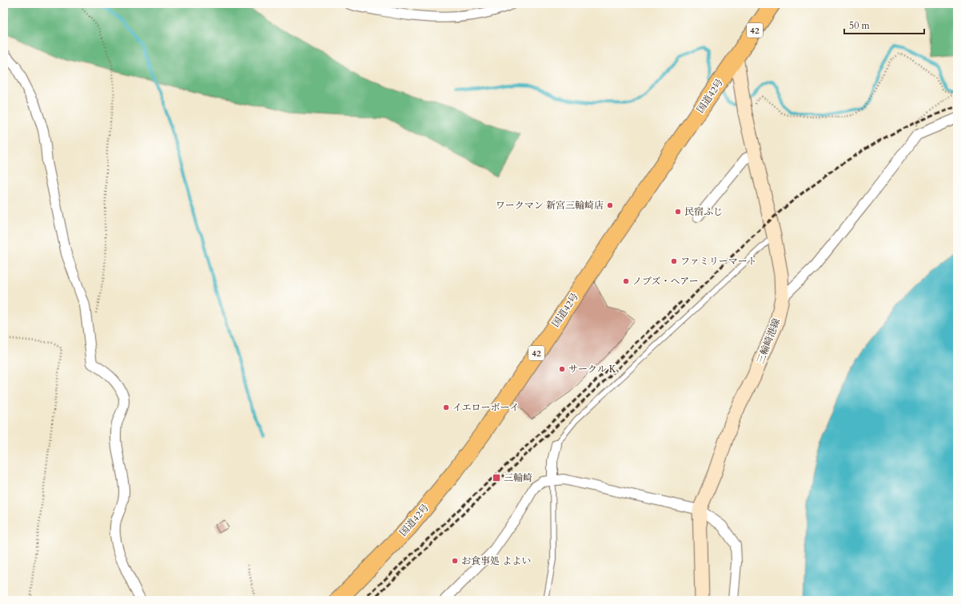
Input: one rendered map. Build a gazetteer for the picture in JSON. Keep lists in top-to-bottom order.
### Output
{
  "streets": {
    "highway": ["42", "国道42号"],
    "main road": ["三輪崎港線"]
  },
  "crossings": [
    ["国道42号", "三輪崎港線"]
  ],
  "places": {
    "other": [
      "ワークマン 新宮三輪崎店",
      "民宿ふじ",
      "ファミリーマート",
      "ノブズ・ヘアー",
      "サークル K",
      "イエローボーイ",
      "お食事処 よよい"
    ],
    "transit": ["三輪崎"]
  },
  "scale_bar": "50 m"
}
